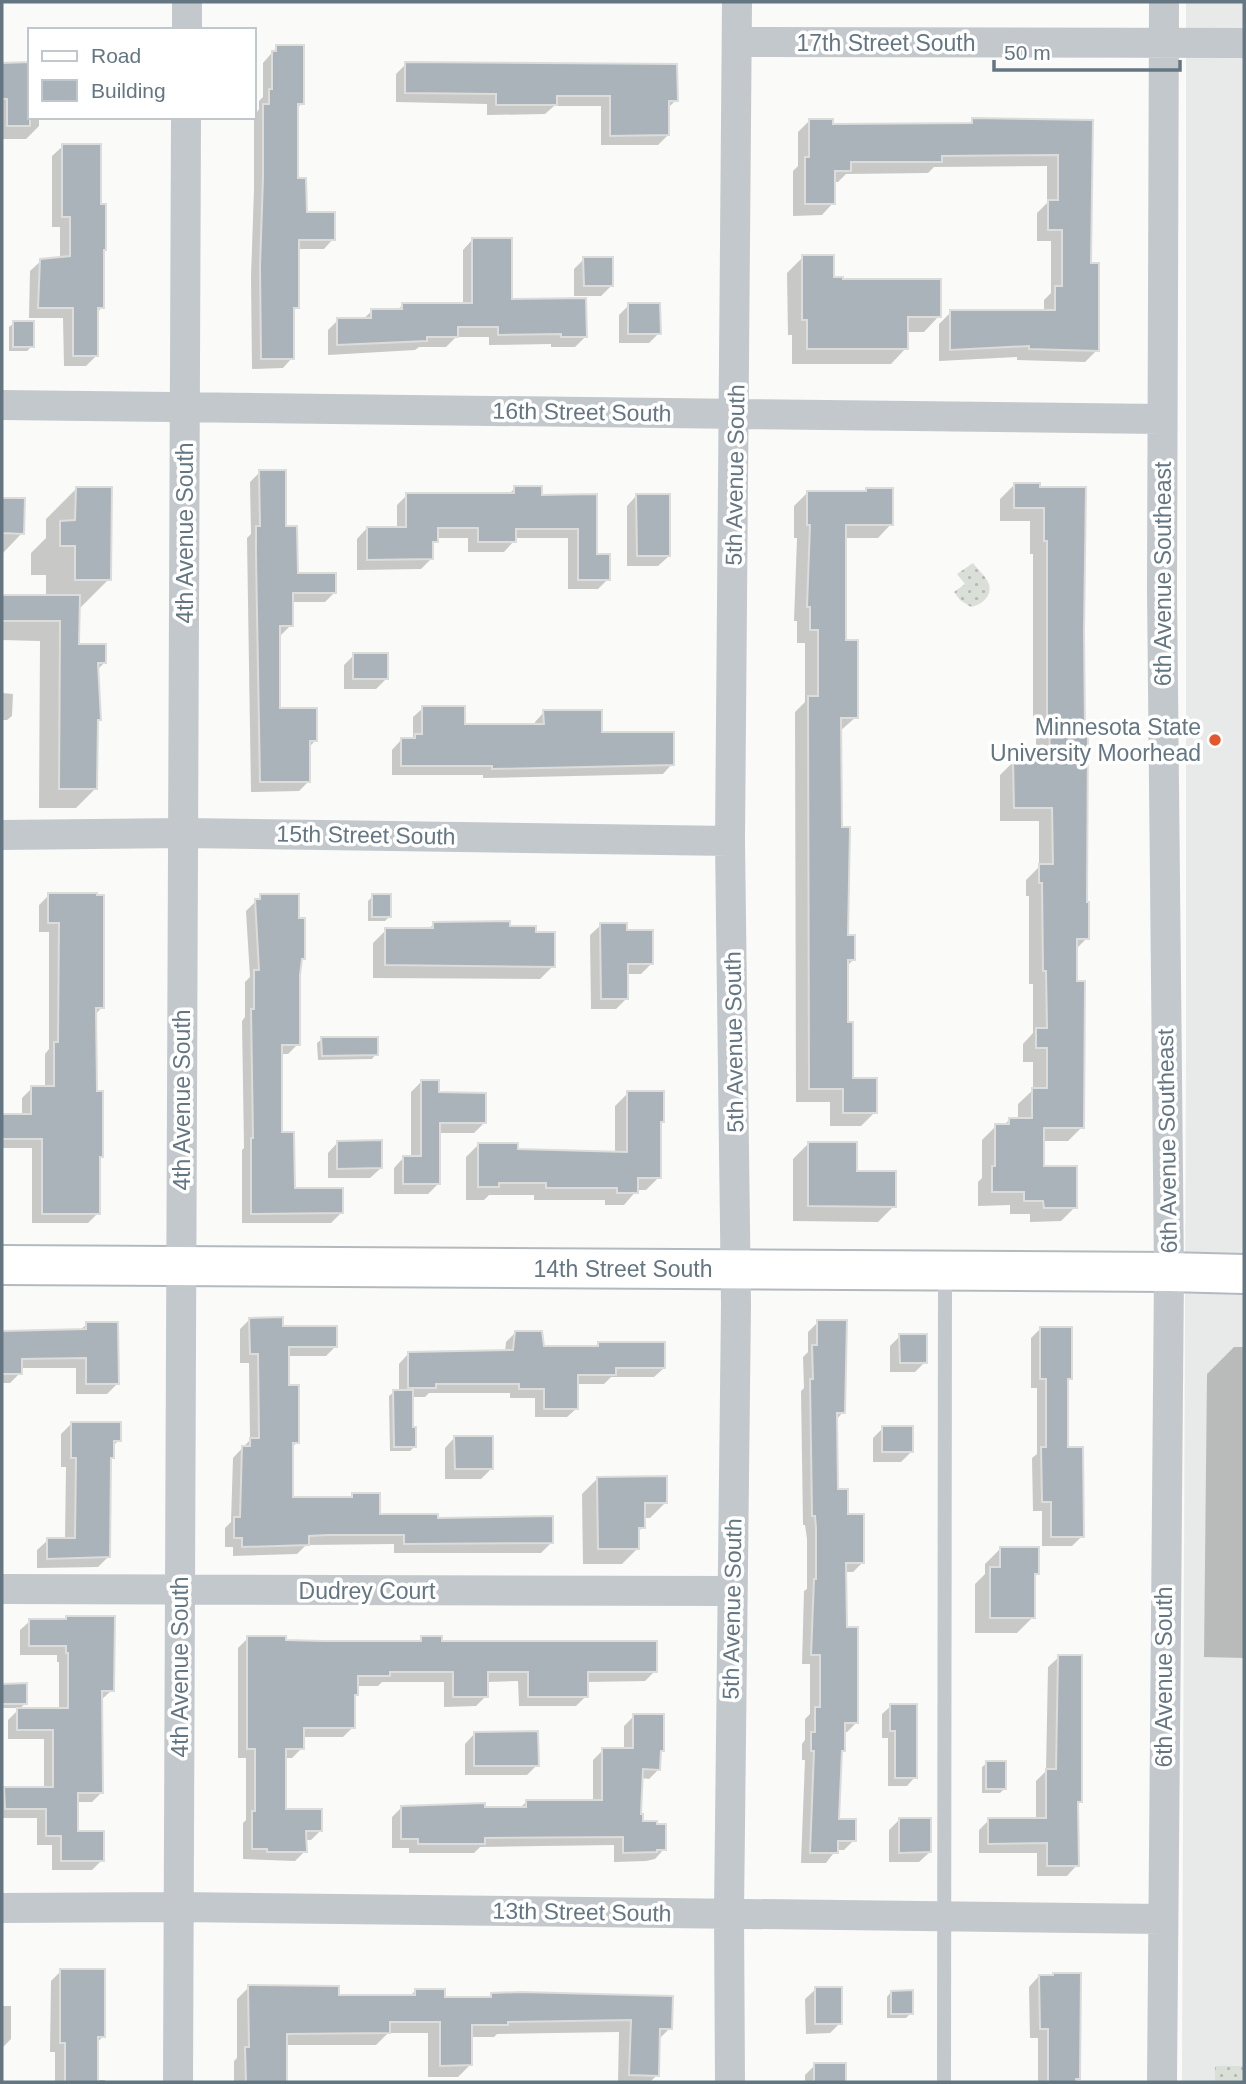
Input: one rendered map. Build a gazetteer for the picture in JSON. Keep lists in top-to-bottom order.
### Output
{
  "streets": {
    "street": [
      "17th Street South",
      "16th Street South",
      "5th Avenue South",
      "4th Avenue South",
      "6th Avenue Southeast",
      "15th Street South",
      "14th Street South",
      "Dudrey Court",
      "6th Avenue South",
      "13th Street South"
    ]
  },
  "crossings": [
    ["17th Street South", "5th Avenue South"],
    ["17th Street South", "6th Avenue Southeast"],
    ["16th Street South", "5th Avenue South"],
    ["16th Street South", "4th Avenue South"],
    ["16th Street South", "6th Avenue Southeast"],
    ["5th Avenue South", "15th Street South"],
    ["5th Avenue South", "14th Street South"],
    ["5th Avenue South", "Dudrey Court"],
    ["5th Avenue South", "13th Street South"],
    ["4th Avenue South", "15th Street South"],
    ["4th Avenue South", "14th Street South"],
    ["4th Avenue South", "Dudrey Court"],
    ["4th Avenue South", "13th Street South"],
    ["6th Avenue Southeast", "14th Street South"],
    ["6th Avenue Southeast", "6th Avenue South"],
    ["14th Street South", "6th Avenue South"],
    ["6th Avenue South", "13th Street South"]
  ],
  "places": ["Minnesota State University Moorhead"],
  "legend": ["Road", "Building"],
  "scale_bar": "50 m"
}
